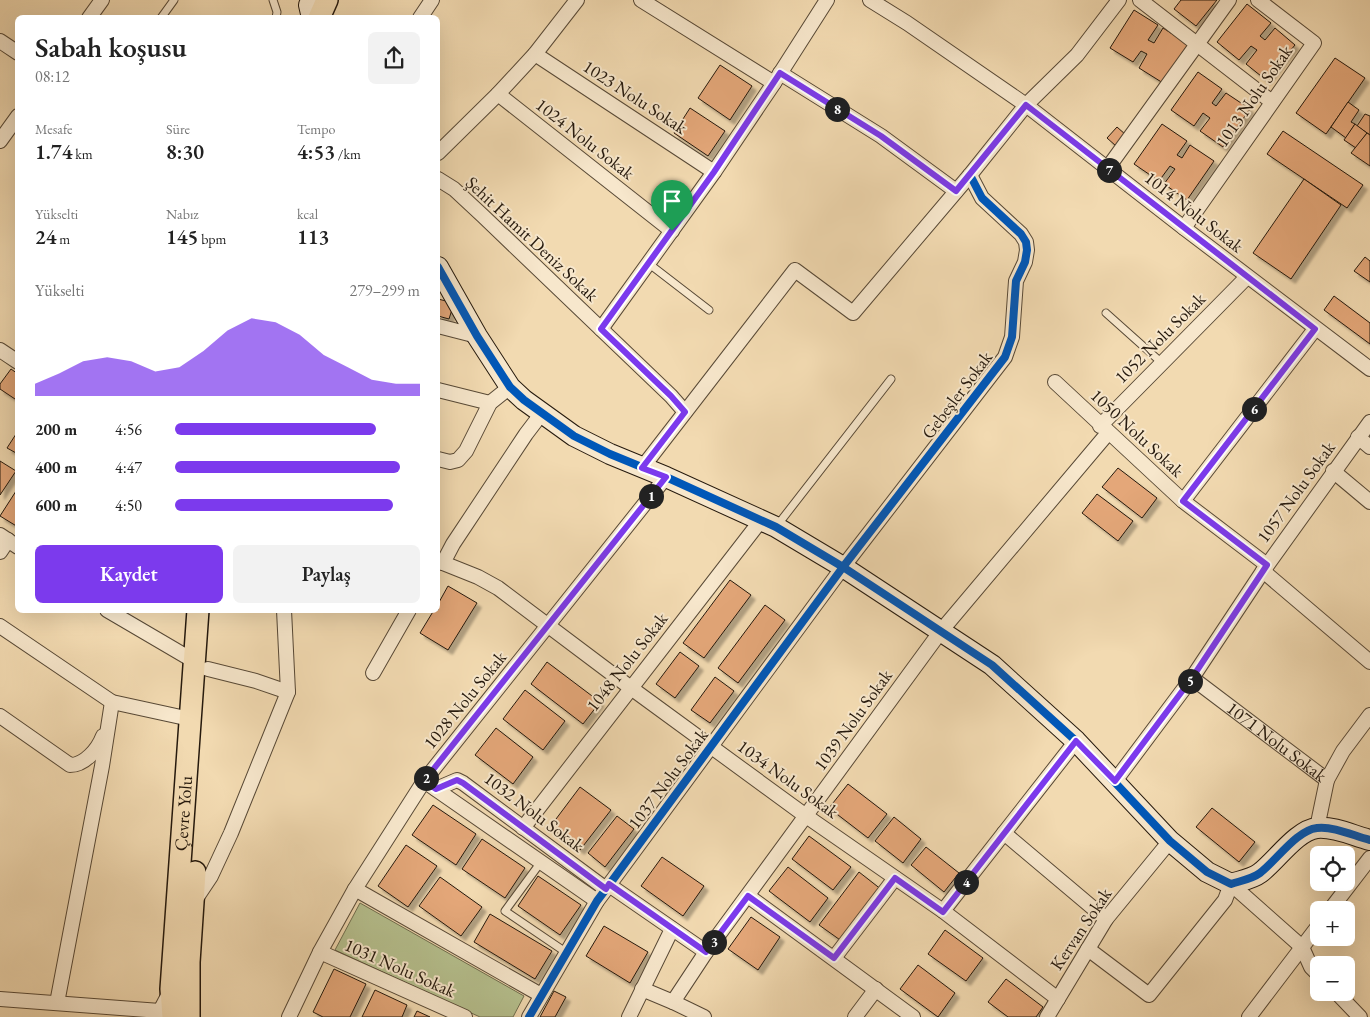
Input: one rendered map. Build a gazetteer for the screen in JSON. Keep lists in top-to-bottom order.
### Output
{
  "streets": {
    "main road": ["Çevre Yolu"],
    "street": [
      "1013 Nolu Sokak",
      "1023 Nolu Sokak",
      "1024 Nolu Sokak",
      "1014 Nolu Sokak",
      "Şehit Hamit Deniz Sokak",
      "1052 Nolu Sokak",
      "Gebeşler Sokak",
      "1050 Nolu Sokak",
      "1057 Nolu Sokak",
      "1048 Nolu Sokak",
      "1028 Nolu Sokak",
      "1039 Nolu Sokak",
      "1071 Nolu Sokak",
      "1037 Nolu Sokak",
      "1034 Nolu Sokak",
      "1032 Nolu Sokak",
      "Kervan Sokak",
      "1031 Nolu Sokak"
    ]
  },
  "crossings": [
    ["1013 Nolu Sokak", "1014 Nolu Sokak"],
    ["1014 Nolu Sokak", "1052 Nolu Sokak"],
    ["1052 Nolu Sokak", "1050 Nolu Sokak"],
    ["1052 Nolu Sokak", "1039 Nolu Sokak"],
    ["Gebeşler Sokak", "1037 Nolu Sokak"],
    ["1050 Nolu Sokak", "1057 Nolu Sokak"],
    ["1057 Nolu Sokak", "1071 Nolu Sokak"],
    ["1048 Nolu Sokak", "1034 Nolu Sokak"],
    ["1048 Nolu Sokak", "1032 Nolu Sokak"],
    ["1028 Nolu Sokak", "1034 Nolu Sokak"],
    ["1028 Nolu Sokak", "1031 Nolu Sokak"],
    ["1039 Nolu Sokak", "1034 Nolu Sokak"],
    ["1039 Nolu Sokak", "1032 Nolu Sokak"],
    ["1037 Nolu Sokak", "1034 Nolu Sokak"],
    ["1037 Nolu Sokak", "1032 Nolu Sokak"],
    ["1034 Nolu Sokak", "Kervan Sokak"]
  ],
  "page": {
    "heading": ["Sabah koşusu", "08:12"],
    "pins": [
      "8",
      "7",
      "6",
      "1",
      "5",
      "2",
      "4",
      "3"
    ],
    "stats": [
      ["Mesafe", "1.74 km"],
      ["Süre", "8:30"],
      ["Tempo", "4:53 /km"],
      ["Yükselti", "24 m"],
      ["Nabız", "145 bpm"],
      ["kcal", "113"]
    ],
    "chart": ["Yükselti", "279–299 m"],
    "list": [
      {
        "name": "200 m",
        "note": "4:56"
      },
      {
        "name": "400 m",
        "note": "4:47"
      },
      {
        "name": "600 m",
        "note": "4:50"
      }
    ],
    "buttons": ["Kaydet", "Paylaş"],
    "map_buttons": ["+", "−"]
  }
}
